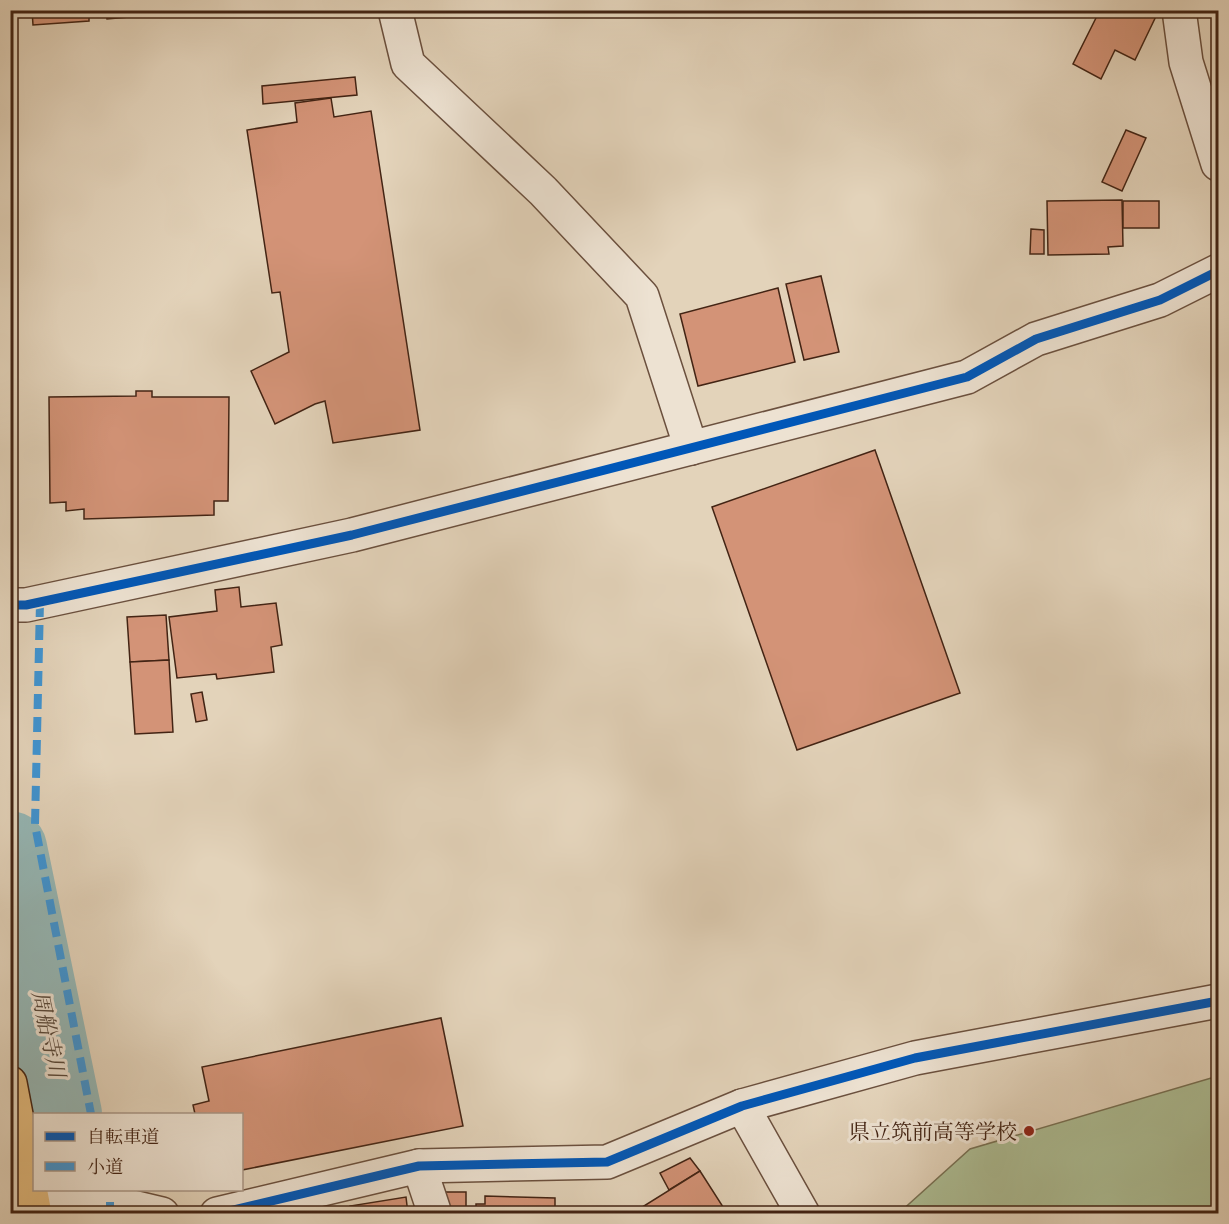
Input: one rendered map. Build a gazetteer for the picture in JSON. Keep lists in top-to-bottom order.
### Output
{
  "water": ["周船寺川"],
  "places": ["県立筑前高等学校"],
  "legend": ["自転車道", "小道"]
}
